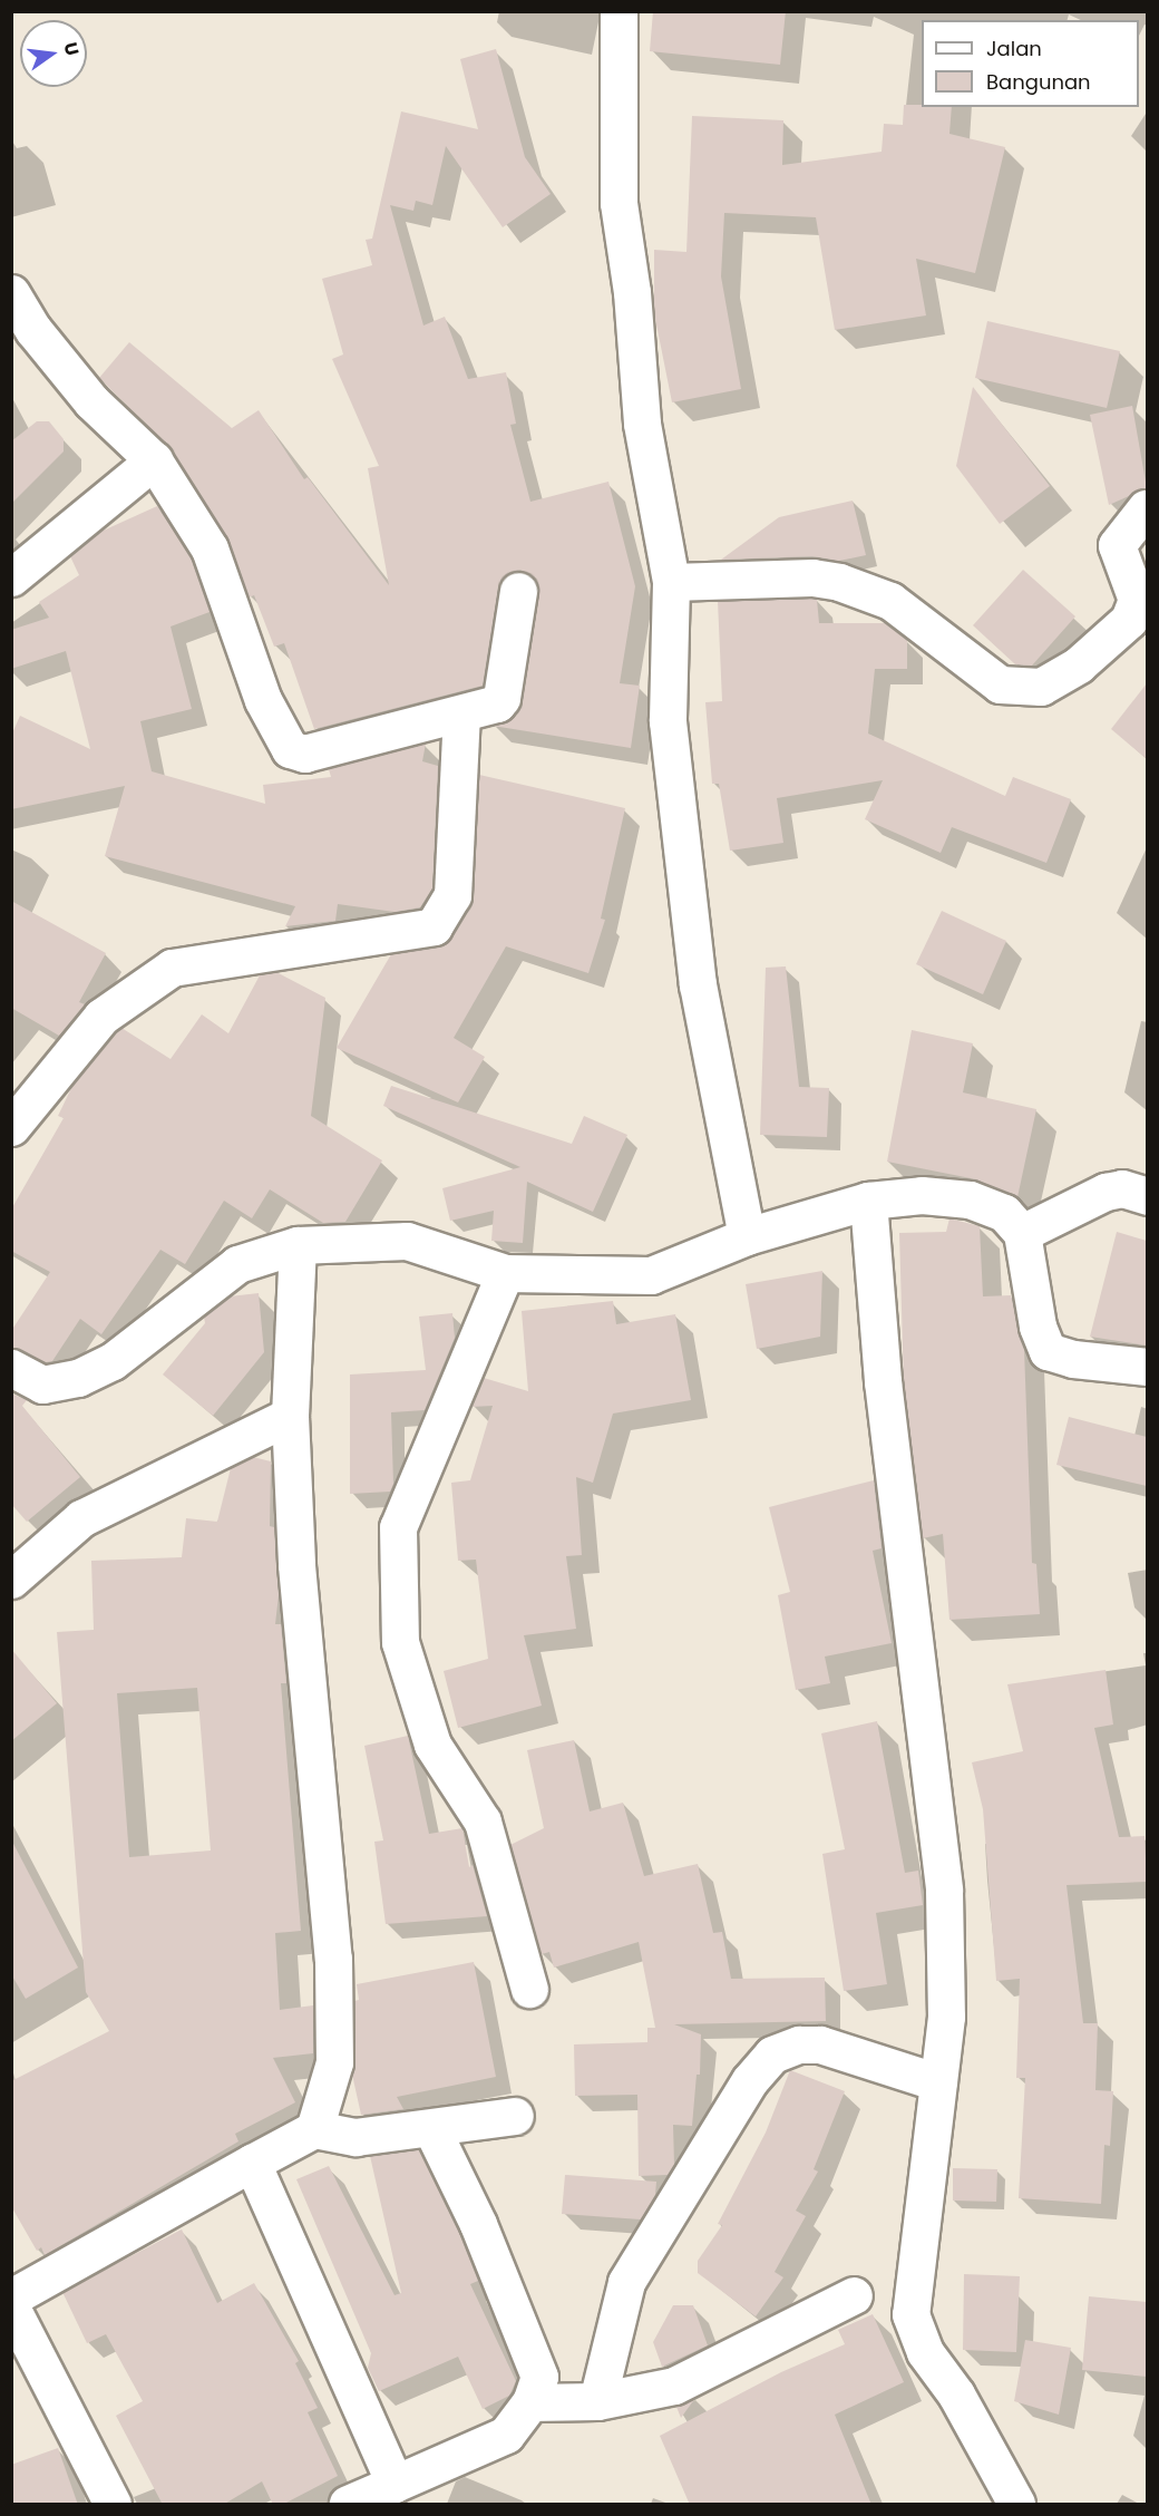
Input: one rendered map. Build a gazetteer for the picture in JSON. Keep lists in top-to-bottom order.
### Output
{
  "legend": ["Jalan", "Bangunan"],
  "north": "right"
}
